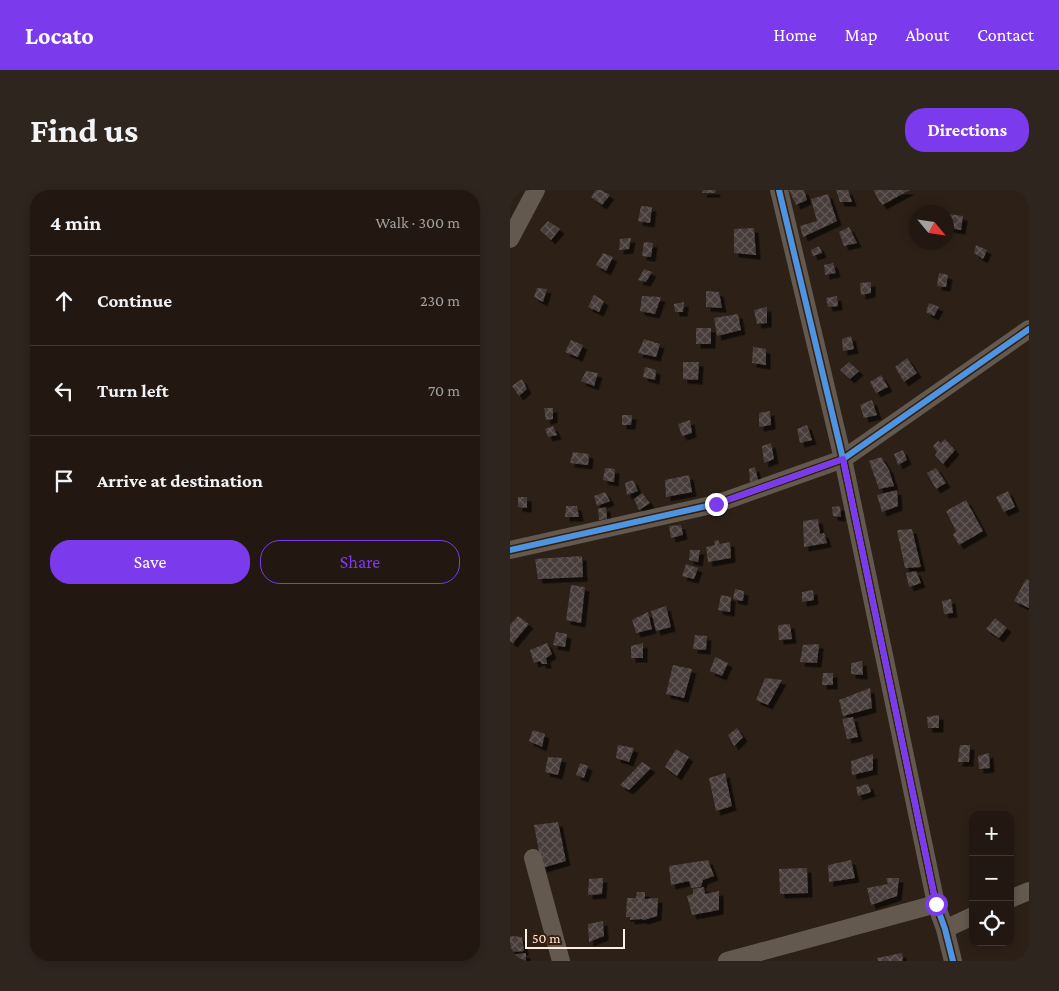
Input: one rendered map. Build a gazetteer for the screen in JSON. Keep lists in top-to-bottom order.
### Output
{
  "scale_bar": "50 m",
  "north": "bottom right",
  "page": {
    "header": "Locato",
    "nav": [
      "Home",
      "Map",
      "About",
      "Contact"
    ],
    "buttons": [
      "Directions",
      ["Save", "Share"]
    ],
    "title": "Find us",
    "heading": ["4 min", "Walk · 300 m"],
    "list": [
      ["Continue", "230 m"],
      ["Turn left", "70 m"],
      "Arrive at destination"
    ],
    "map_buttons": ["+", "−"],
    "scale": "50 m"
  }
}
